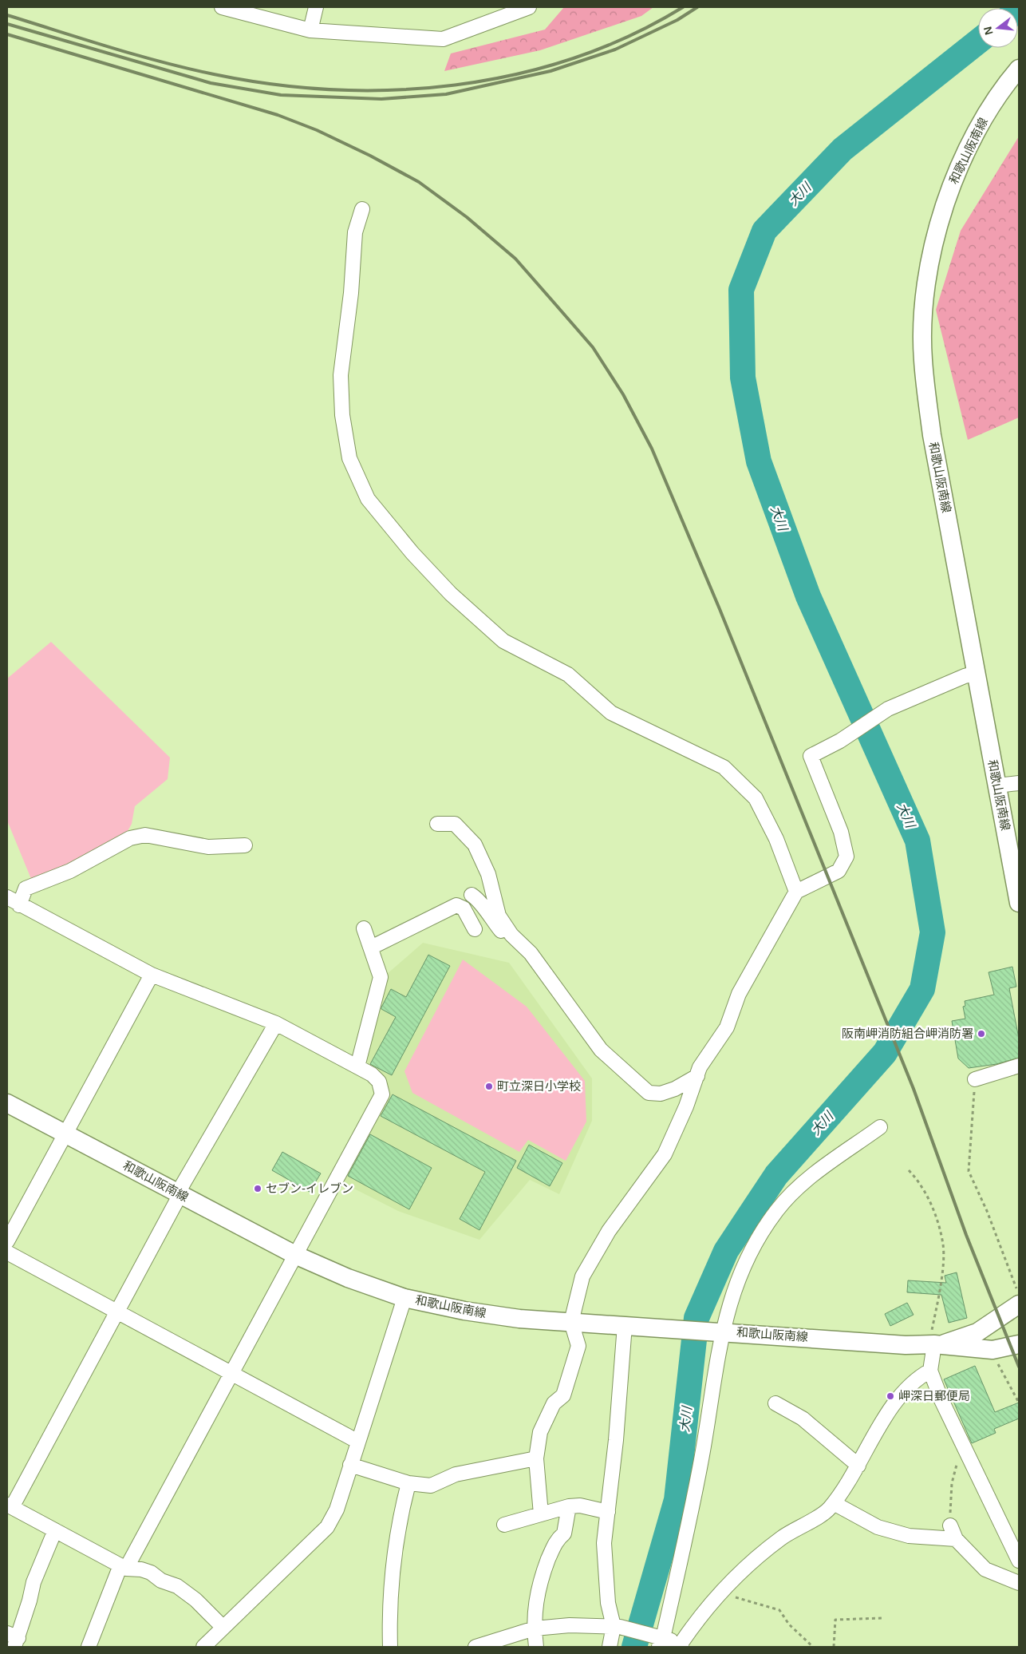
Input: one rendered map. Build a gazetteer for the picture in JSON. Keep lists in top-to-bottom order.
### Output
{
  "streets": {
    "main road": ["和歌山阪南線"]
  },
  "water": ["大川"],
  "places": [
    "阪南岬消防組合岬消防署",
    "町立深日小学校",
    "セブン-イレブン",
    "岬深日郵便局"
  ],
  "north": "left"
}
